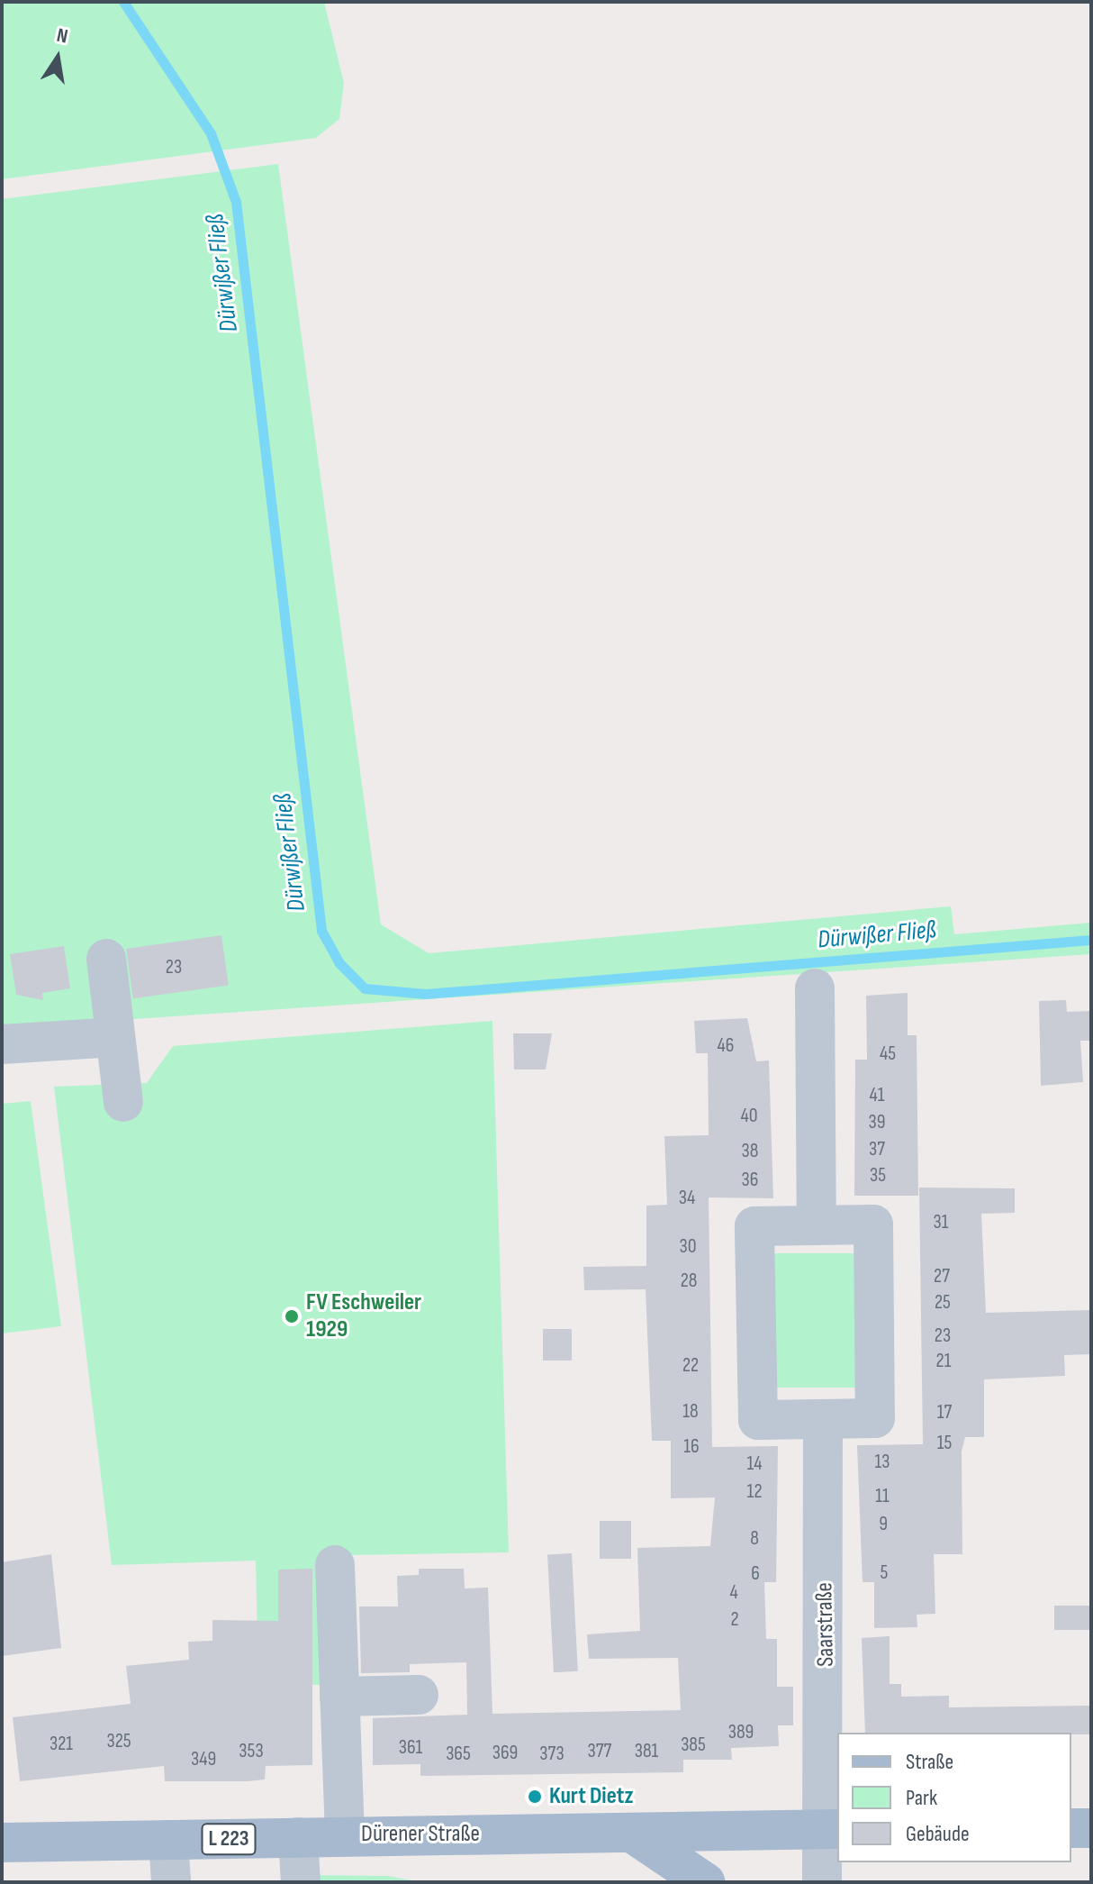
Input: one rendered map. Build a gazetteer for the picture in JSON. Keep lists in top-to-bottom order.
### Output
{
  "streets": {
    "main road": ["Dürener Straße", "L 223"],
    "street": ["Saarstraße"]
  },
  "crossings": [
    ["Saarstraße", "Dürener Straße"]
  ],
  "water": ["Dürwißer Fließ"],
  "places": ["FV Eschweiler 1929", "Kurt Dietz"],
  "house_numbers": [
    "23",
    "46",
    "45",
    "41",
    "40",
    "39",
    "37",
    "38",
    "35",
    "36",
    "34",
    "31",
    "30",
    "27",
    "28",
    "25",
    "23",
    "21",
    "22",
    "18",
    "17",
    "15",
    "16",
    "13",
    "14",
    "12",
    "11",
    "9",
    "8",
    "5",
    "6",
    "4",
    "2",
    "389",
    "325",
    "321",
    "385",
    "361",
    "353",
    "377",
    "381",
    "369",
    "365",
    "373",
    "349"
  ],
  "legend": ["Straße", "Park", "Gebäude"],
  "north": "top"
}
